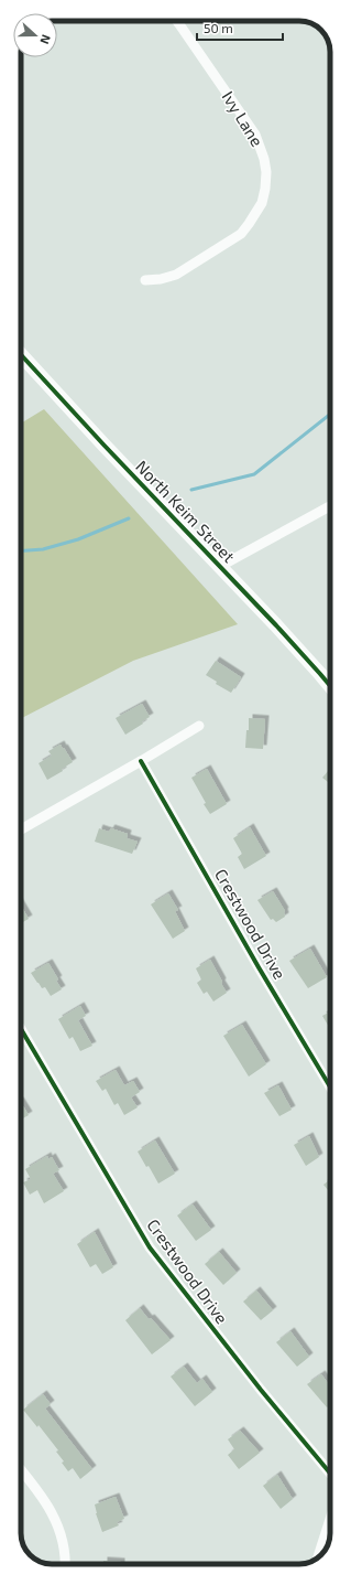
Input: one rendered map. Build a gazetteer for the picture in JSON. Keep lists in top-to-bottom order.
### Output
{
  "streets": {
    "street": ["Ivy Lane", "North Keim Street", "Crestwood Drive"]
  },
  "scale_bar": "50 m",
  "north": "right"
}
